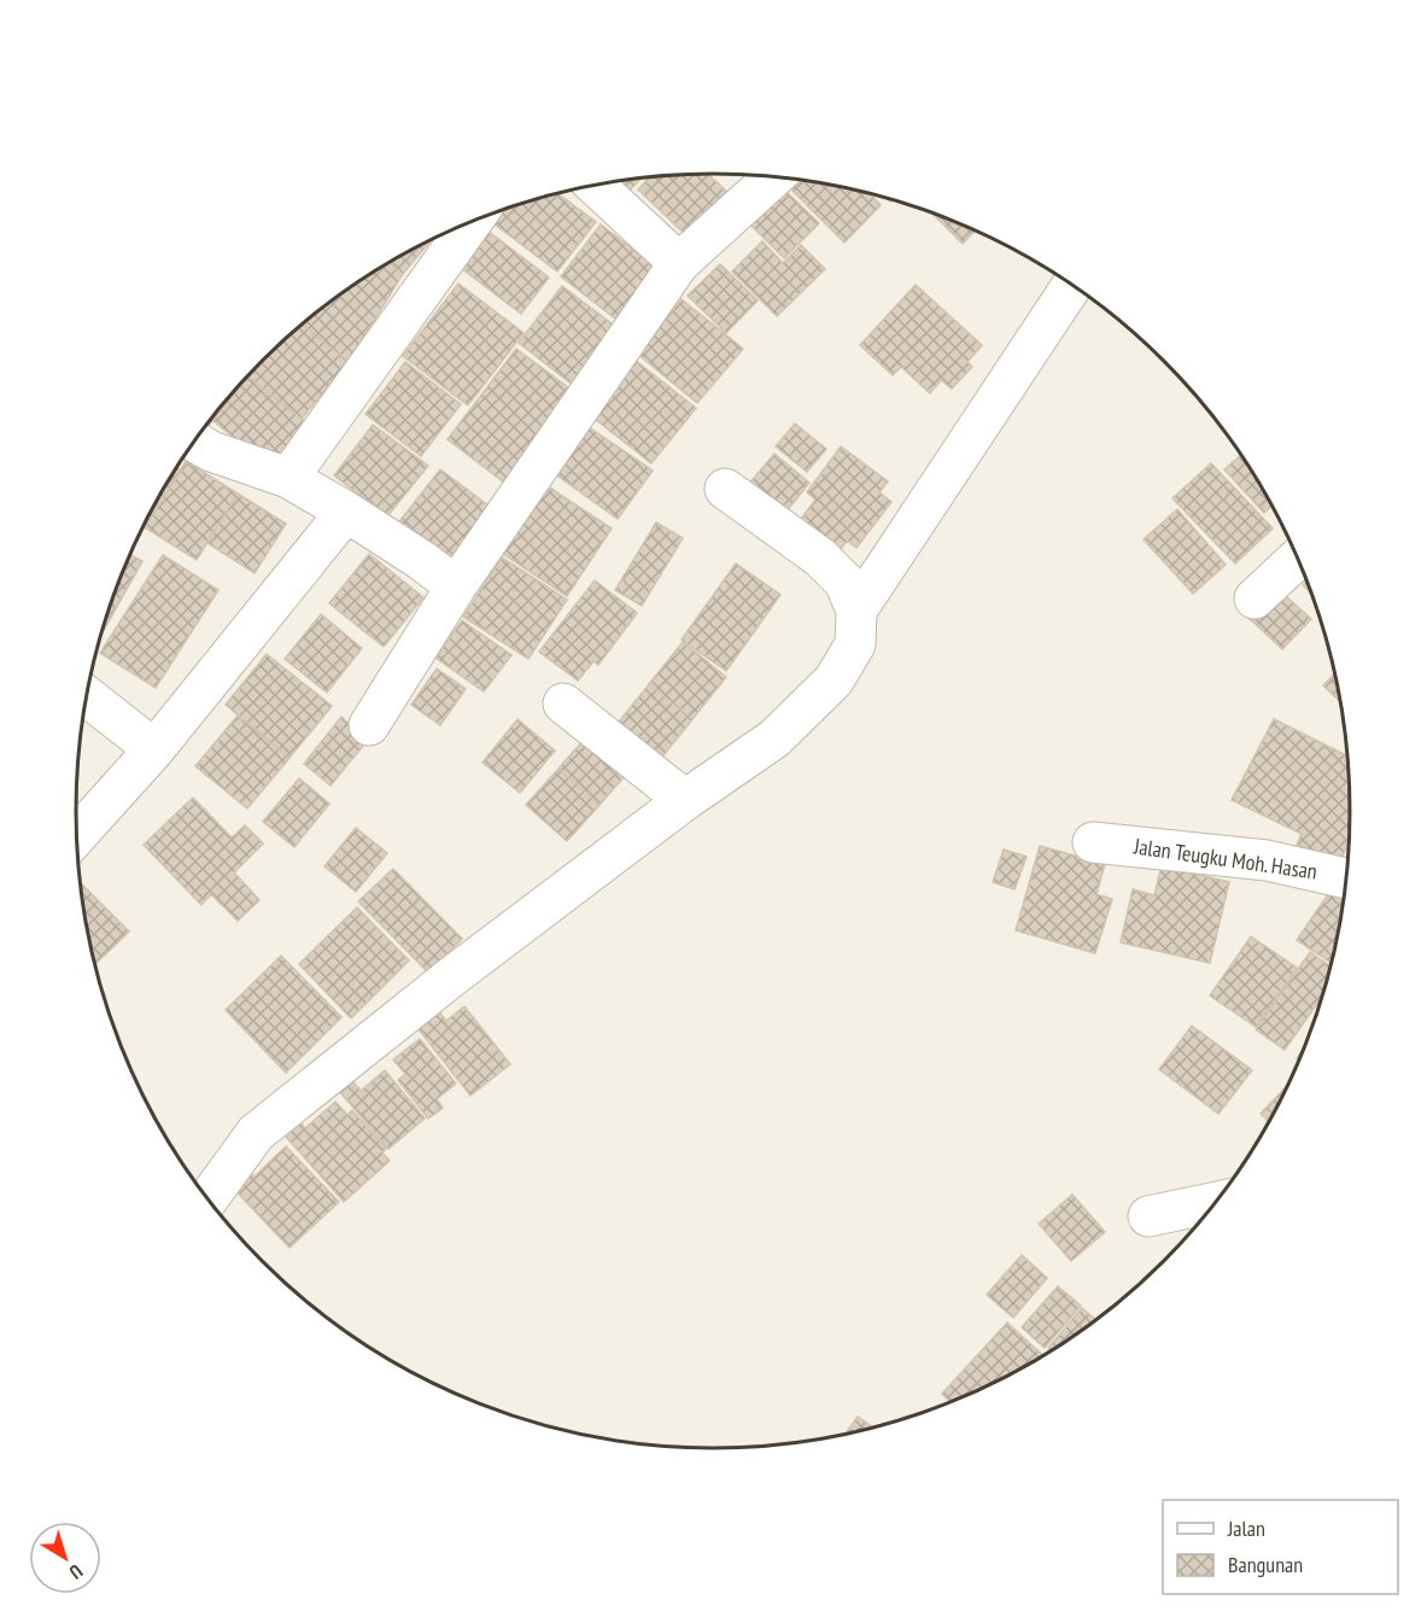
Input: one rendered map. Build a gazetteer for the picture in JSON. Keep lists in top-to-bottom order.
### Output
{
  "streets": {
    "street": ["Jalan Teugku Moh. Hasan"]
  },
  "legend": ["Jalan", "Bangunan"],
  "north": "bottom right"
}
